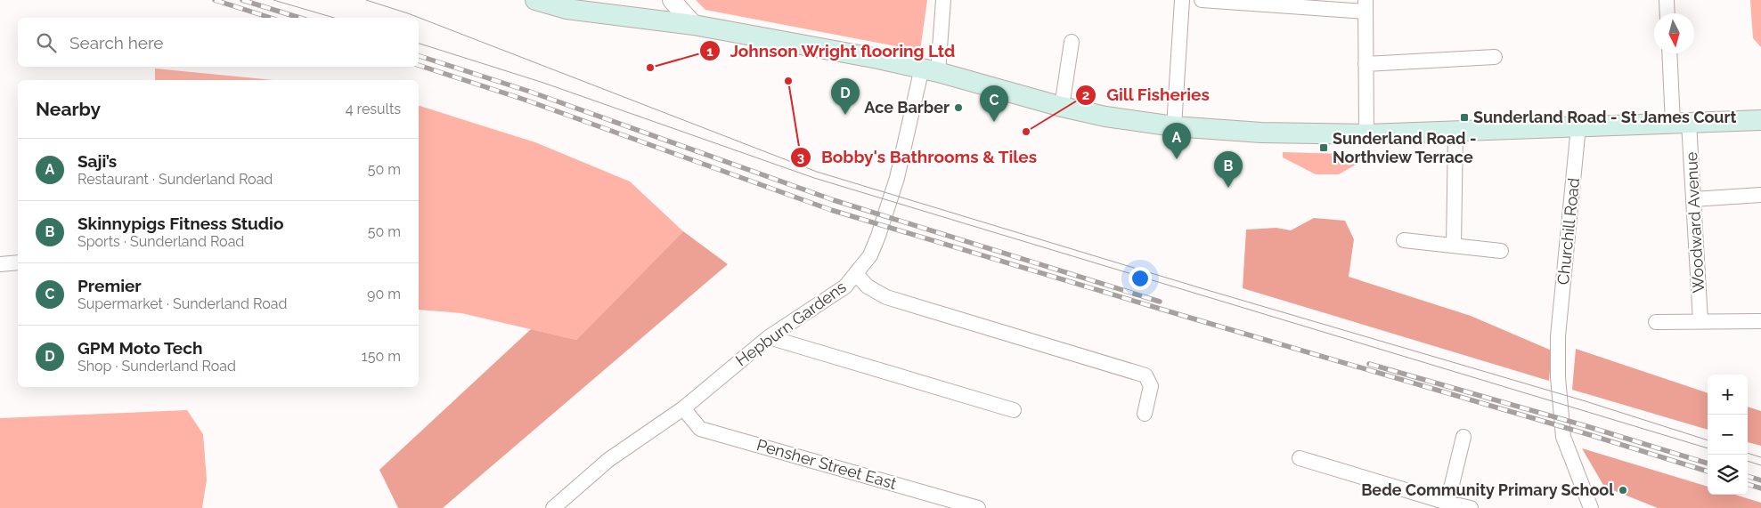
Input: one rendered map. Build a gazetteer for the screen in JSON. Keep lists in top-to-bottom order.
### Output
{
  "streets": {
    "street": [
      "Woodward Avenue",
      "Churchill Road",
      "Hepburn Gardens",
      "Pensher Street East"
    ]
  },
  "crossings": [
    ["Hepburn Gardens", "Pensher Street East"]
  ],
  "places": {
    "other": [
      "Johnson Wright flooring Ltd",
      "Bobby's Bathrooms & Tiles",
      "Ace Barber",
      "Gill Fisheries",
      "Bede Community Primary School"
    ],
    "transit": ["Sunderland Road - St James Court", "Sunderland Road - Northview Terrace"]
  },
  "north": "bottom",
  "page": {
    "search": "Search here",
    "pins": [
      "D",
      "C",
      "A",
      "B"
    ],
    "heading": ["Nearby", "4 results"],
    "list": [
      {
        "mark": "A",
        "name": "Saji’s",
        "note": "Restaurant · Sunderland Road",
        "value": "50 m"
      },
      {
        "mark": "B",
        "name": "Skinnypigs Fitness Studio",
        "note": "Sports · Sunderland Road",
        "value": "50 m"
      },
      {
        "mark": "C",
        "name": "Premier",
        "note": "Supermarket · Sunderland Road",
        "value": "90 m"
      },
      {
        "mark": "D",
        "name": "GPM Moto Tech",
        "note": "Shop · Sunderland Road",
        "value": "150 m"
      }
    ],
    "map_buttons": ["+", "−"]
  }
}
